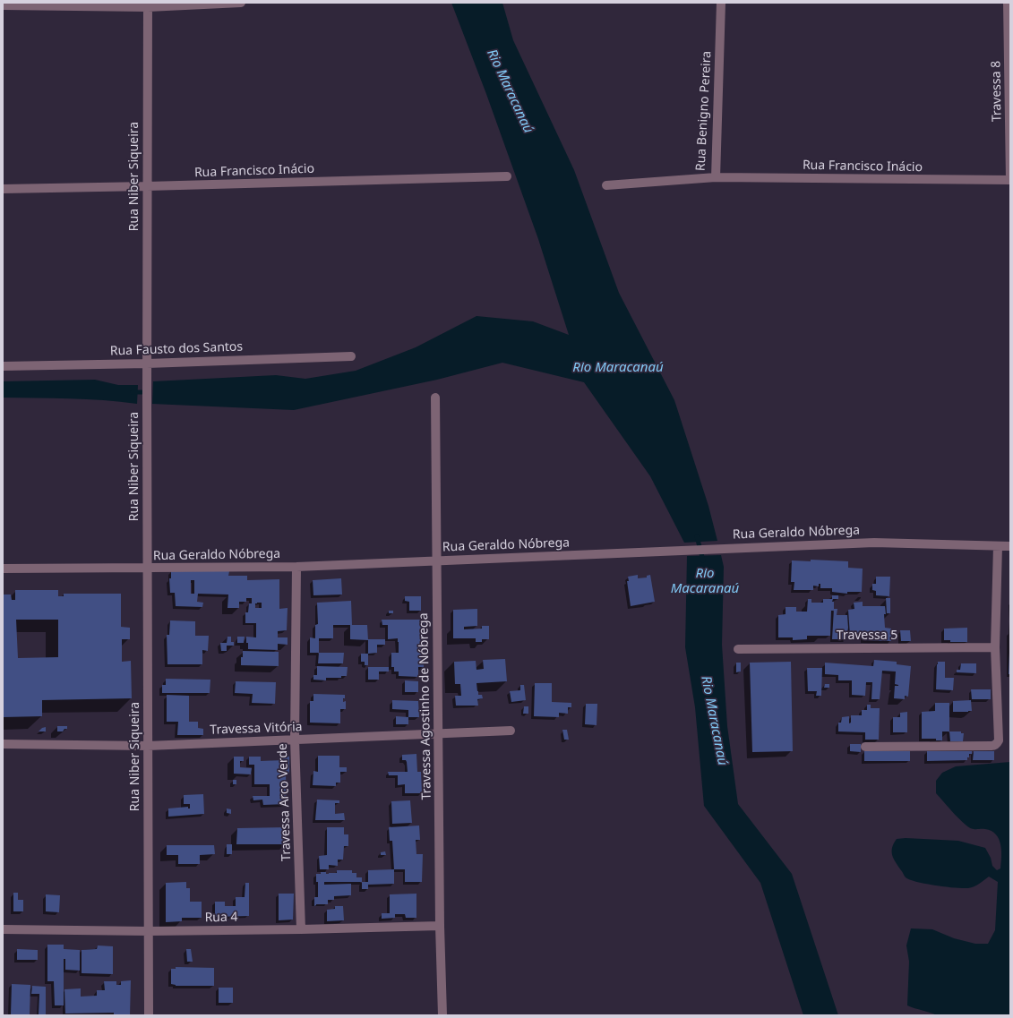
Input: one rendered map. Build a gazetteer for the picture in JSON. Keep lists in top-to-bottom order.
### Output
{
  "streets": {
    "street": [
      "Travessa 8",
      "Rua Benigno Pereira",
      "Rua Francisco Inácio",
      "Rua Niber Siqueira",
      "Rua Fausto dos Santos",
      "Rua Geraldo Nóbrega",
      "Travessa 5",
      "Travessa Agostinho de Nóbrega",
      "Travessa Vitória",
      "Travessa Arco Verde",
      "Rua 4"
    ]
  },
  "crossings": [
    ["Travessa 8", "Rua Francisco Inácio"],
    ["Rua Benigno Pereira", "Rua Francisco Inácio"],
    ["Rua Francisco Inácio", "Rua Niber Siqueira"],
    ["Rua Niber Siqueira", "Rua Fausto dos Santos"],
    ["Rua Niber Siqueira", "Rua Geraldo Nóbrega"],
    ["Rua Niber Siqueira", "Travessa Vitória"],
    ["Rua Niber Siqueira", "Rua 4"],
    ["Rua Geraldo Nóbrega", "Travessa Agostinho de Nóbrega"],
    ["Rua Geraldo Nóbrega", "Travessa Arco Verde"],
    ["Travessa Agostinho de Nóbrega", "Travessa Vitória"],
    ["Travessa Agostinho de Nóbrega", "Rua 4"],
    ["Travessa Vitória", "Travessa Arco Verde"],
    ["Travessa Arco Verde", "Rua 4"]
  ],
  "water": ["Rio Maracanaú", "Rio Macaranaú"]
}
